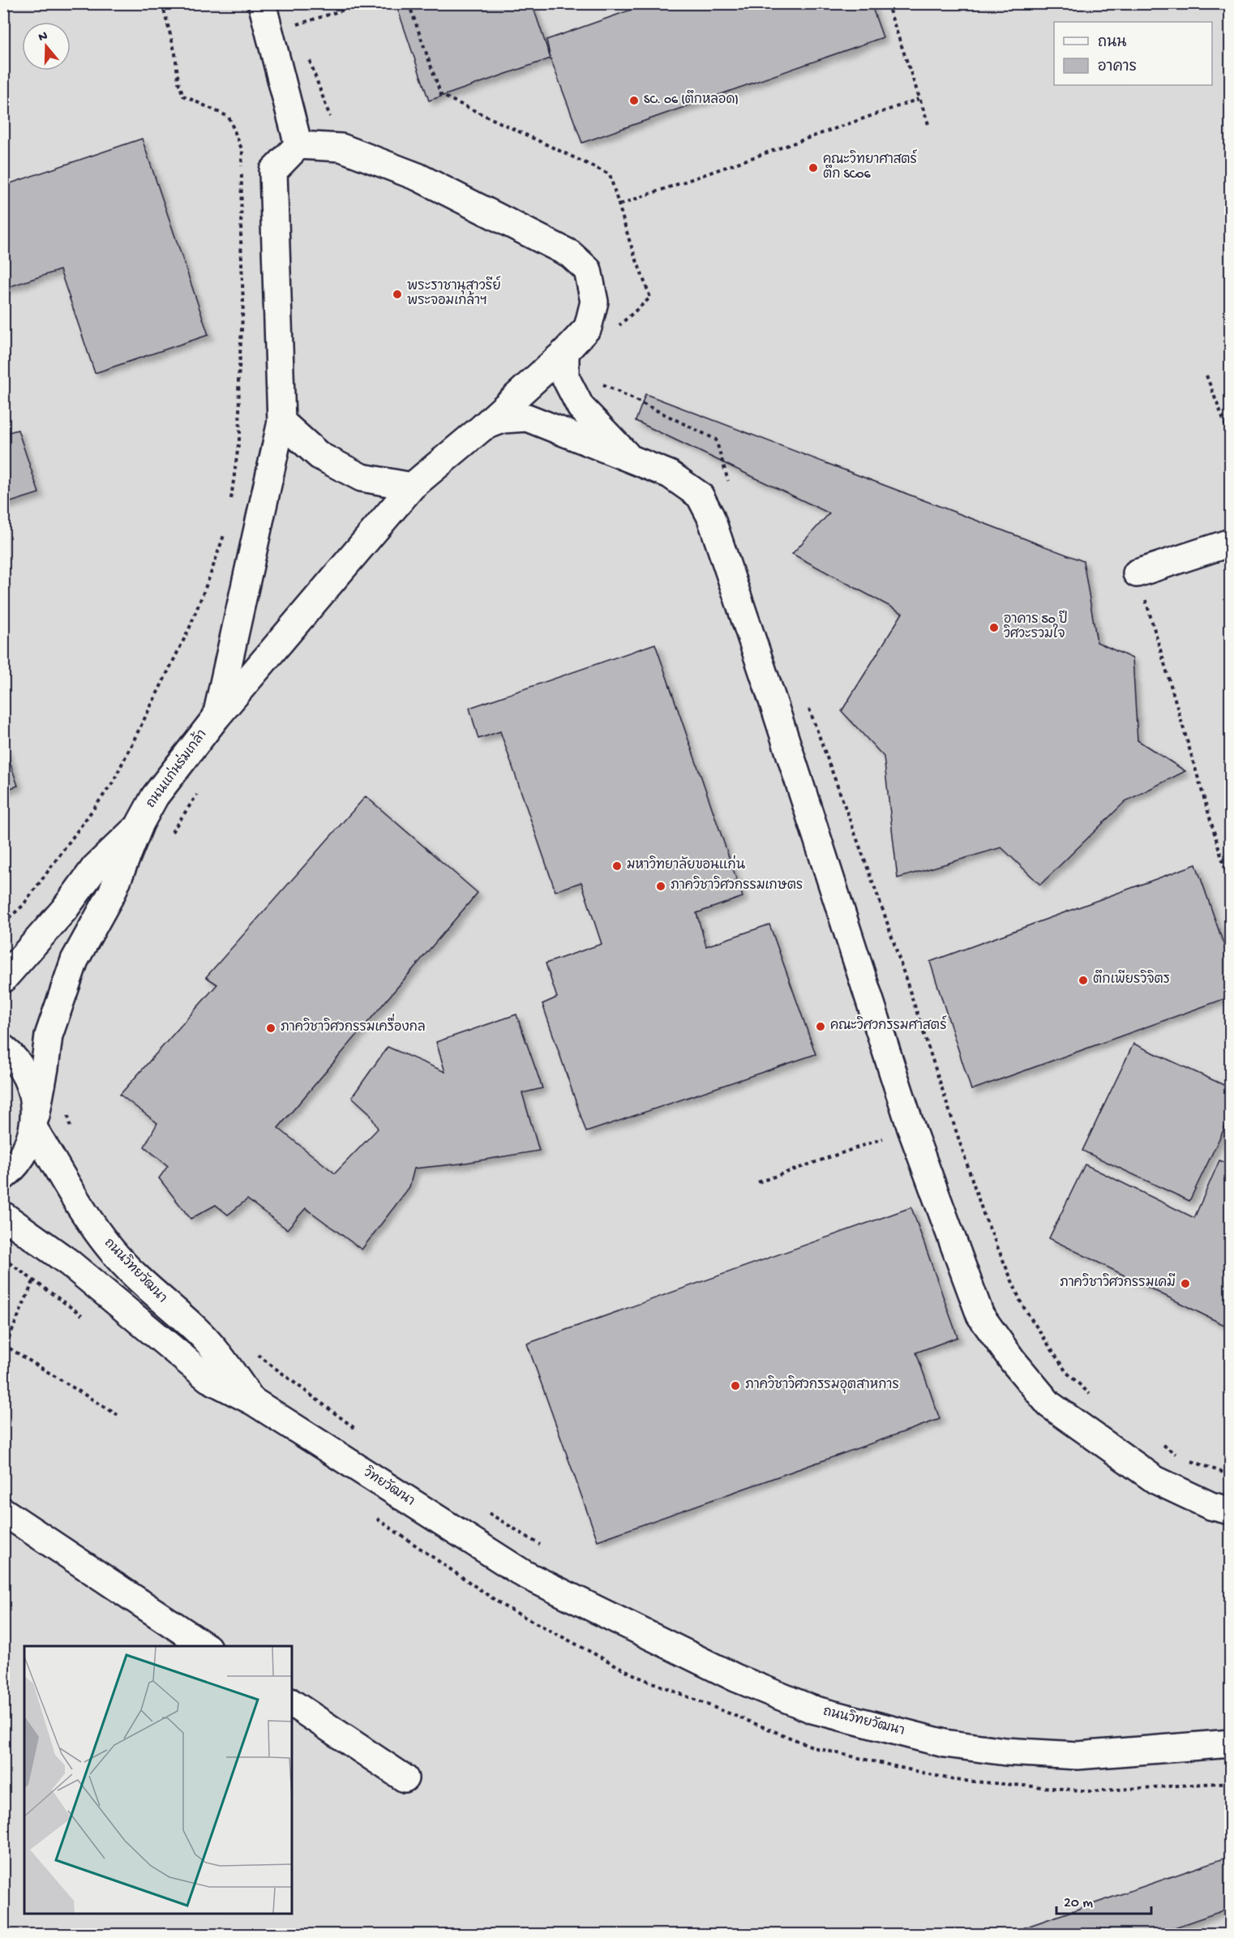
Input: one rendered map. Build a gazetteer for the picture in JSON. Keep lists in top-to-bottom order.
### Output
{
  "streets": {
    "street": ["ถนนแก่นร่มเกล้า", "ถนนวิทยวัฒนา", "วิทยวัฒนา"]
  },
  "crossings": [
    ["ถนนวิทยวัฒนา", "วิทยวัฒนา"]
  ],
  "places": [
    "SC. 06 (ตึกหลอด)",
    "คณะวิทยาศาสตร์ ตึก SC06",
    "พระราชานุสาวรีย์ พระจอมเกล้าฯ",
    "อาคาร 50 ปี วิศวะรวมใจ",
    "มหาวิทยาลัยขอนแก่น",
    "ภาควิชาวิศวกรรมเกษตร",
    "ตึกเพียรวิจิตร",
    "คณะวิศวกรรมศาสตร์",
    "ภาควิชาวิศวกรรมเครื่องกล",
    "ภาควิชาวิศวกรรมเคมี",
    "ภาควิชาวิศวกรรมอุตสาหการ"
  ],
  "legend": ["ถนน", "อาคาร"],
  "scale_bar": "20 m",
  "north": "top"
}
